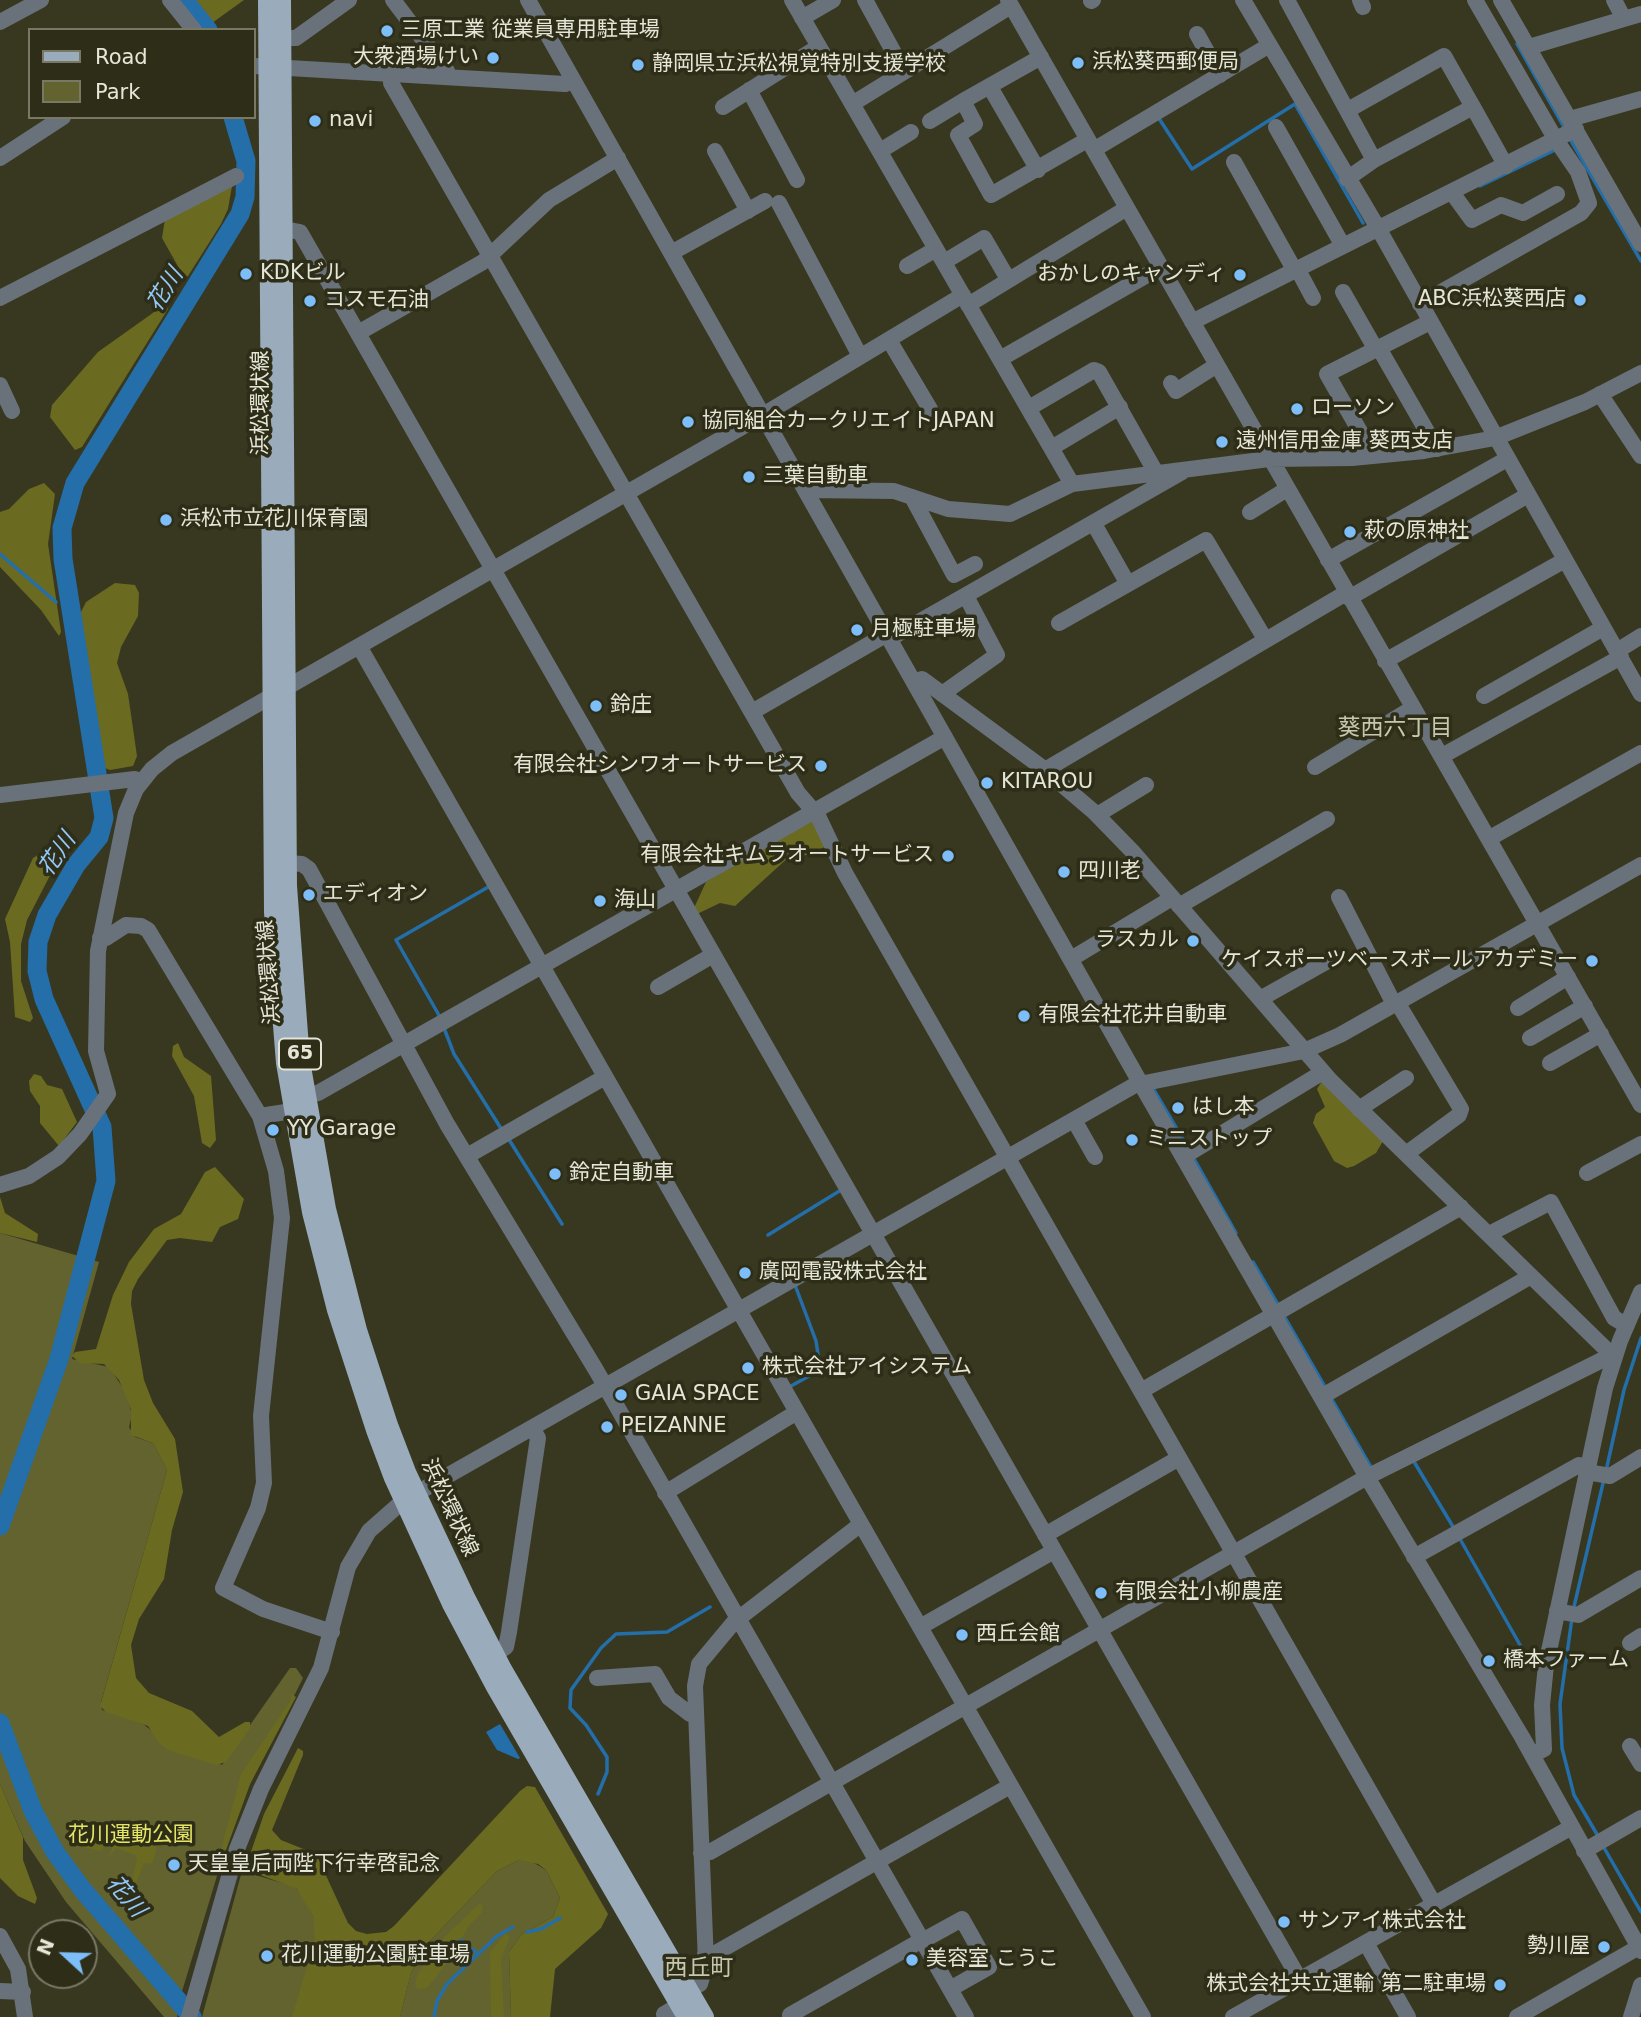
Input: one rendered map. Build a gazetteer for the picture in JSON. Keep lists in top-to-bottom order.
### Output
{
  "streets": {
    "main road": ["浜松環状線", "65"]
  },
  "districts": ["葵西六丁目", "西丘町"],
  "water": ["花川"],
  "parks": ["花川運動公園"],
  "places": [
    "三原工業 従業員専用駐車場",
    "大衆酒場けい",
    "浜松葵西郵便局",
    "静岡県立浜松視覚特別支援学校",
    "navi",
    "KDKビル",
    "おかしのキャンディ",
    "ABC浜松葵西店",
    "コスモ石油",
    "ローソン",
    "協同組合カークリエイトJAPAN",
    "遠州信用金庫 葵西支店",
    "三葉自動車",
    "浜松市立花川保育園",
    "萩の原神社",
    "月極駐車場",
    "鈴庄",
    "有限会社シンワオートサービス",
    "KITAROU",
    "有限会社キムラオートサービス",
    "四川老",
    "エディオン",
    "海山",
    "ラスカル",
    "ケイスポーツベースボールアカデミー",
    "有限会社花井自動車",
    "はし本",
    "YY Garage",
    "ミニストップ",
    "鈴定自動車",
    "廣岡電設株式会社",
    "株式会社アイシステム",
    "GAIA SPACE",
    "PEIZANNE",
    "有限会社小柳農産",
    "西丘会館",
    "橋本ファーム",
    "天皇皇后両陛下行幸啓記念",
    "サンアイ株式会社",
    "勢川屋",
    "花川運動公園駐車場",
    "美容室 こうこ",
    "株式会社共立運輸 第二駐車場"
  ],
  "legend": ["Road", "Park"],
  "north": "left"
}
